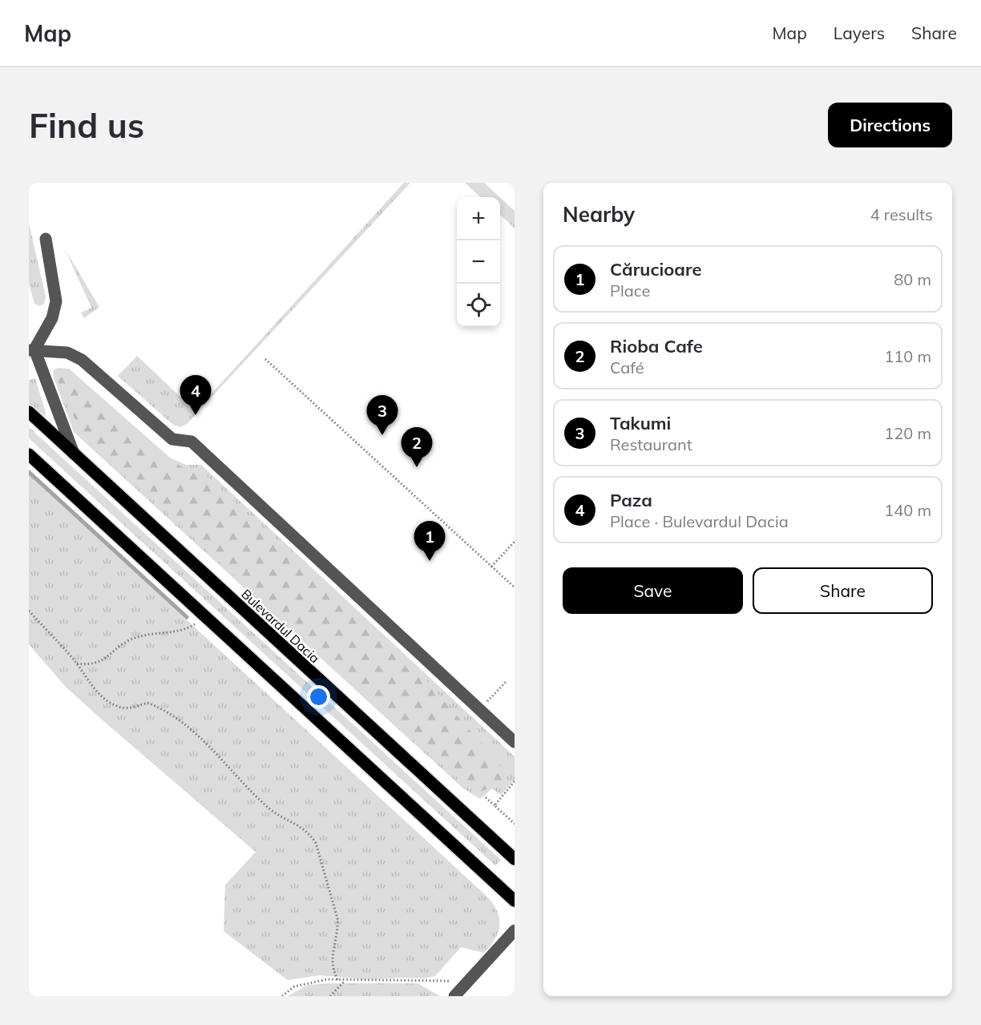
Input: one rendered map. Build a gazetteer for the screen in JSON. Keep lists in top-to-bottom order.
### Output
{
  "streets": {
    "main road": ["Bulevardul Dacia"]
  },
  "page": {
    "header": "Map",
    "nav": ["Map", "Layers", "Share"],
    "buttons": [
      "Directions",
      ["Save", "Share"]
    ],
    "title": "Find us",
    "heading": ["Nearby", "4 results"],
    "map_buttons": ["+", "−"],
    "list": [
      {
        "mark": "1",
        "name": "Cărucioare",
        "note": "Place",
        "value": "80 m"
      },
      {
        "mark": "2",
        "name": "Rioba Cafe",
        "note": "Café",
        "value": "110 m"
      },
      {
        "mark": "3",
        "name": "Takumi",
        "note": "Restaurant",
        "value": "120 m"
      },
      {
        "mark": "4",
        "name": "Paza",
        "note": "Place · Bulevardul Dacia",
        "value": "140 m"
      }
    ],
    "pins": [
      "4",
      "3",
      "2",
      "1"
    ]
  }
}
